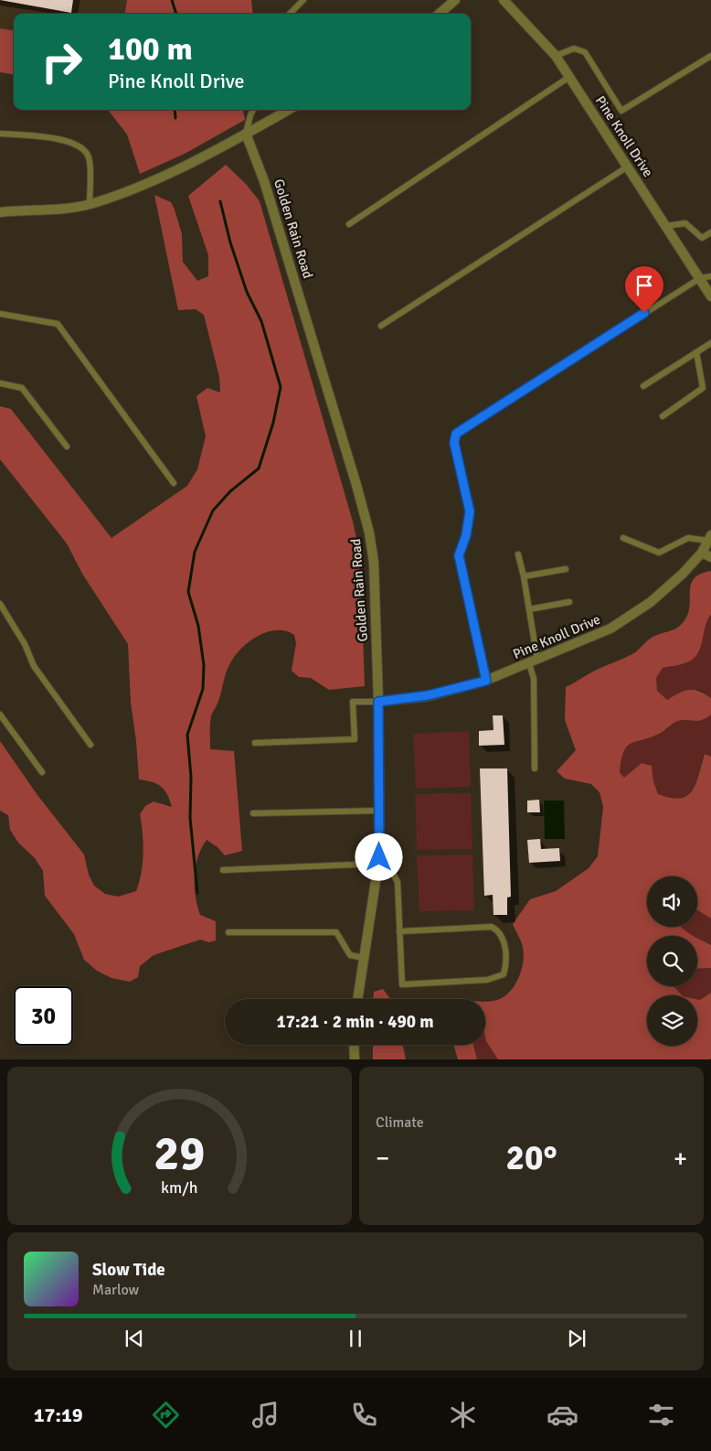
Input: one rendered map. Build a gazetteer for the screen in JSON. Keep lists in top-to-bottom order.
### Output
{
  "streets": {
    "street": ["Pine Knoll Drive", "Golden Rain Road"]
  },
  "crossings": [
    ["Pine Knoll Drive", "Golden Rain Road"]
  ],
  "page": {
    "turn": ["100 m", "Pine Knoll Drive"],
    "limit": "30",
    "trip": "17:21 · 2 min · 490 m",
    "tile": "Climate",
    "heat": ["−", "20°", "+"],
    "song": ["Slow Tide", "Marlow"],
    "tabs": "17:19",
    "gauge": ["29", "km/h"]
  }
}
